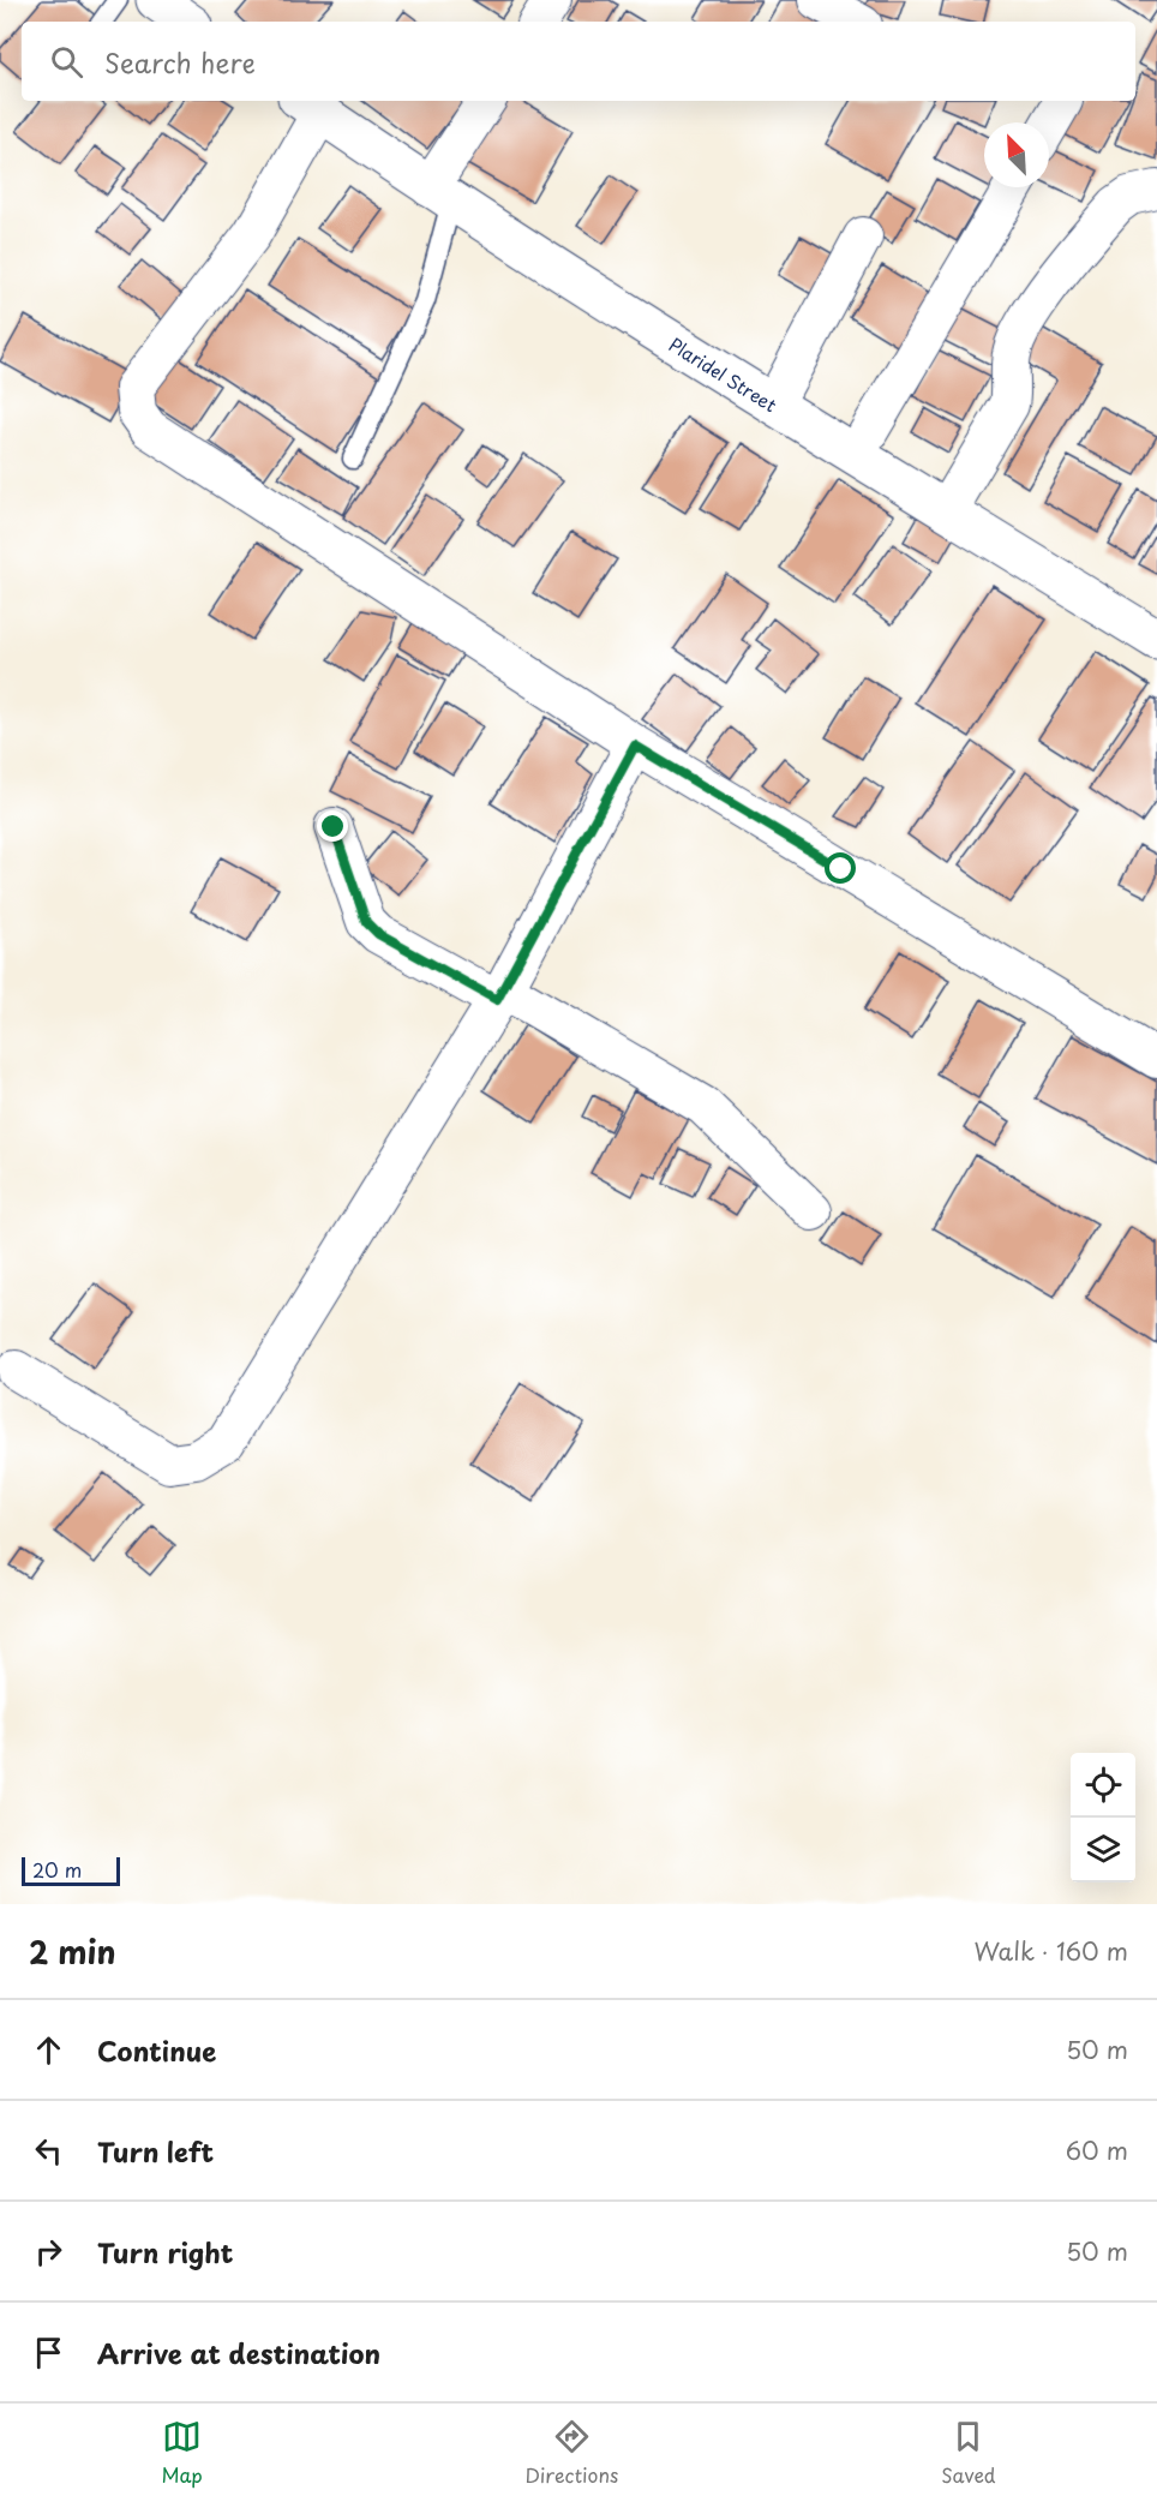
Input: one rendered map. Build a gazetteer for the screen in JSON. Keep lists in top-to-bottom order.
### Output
{
  "streets": {
    "street": ["Plaridel Street"]
  },
  "scale_bar": "20 m",
  "north": "top left",
  "page": {
    "search": "Search here",
    "scale": "20 m",
    "heading": ["2 min", "Walk · 160 m"],
    "list": [
      ["Continue", "50 m"],
      ["Turn left", "60 m"],
      ["Turn right", "50 m"],
      "Arrive at destination"
    ],
    "nav": ["Map", "Directions", "Saved"]
  }
}
